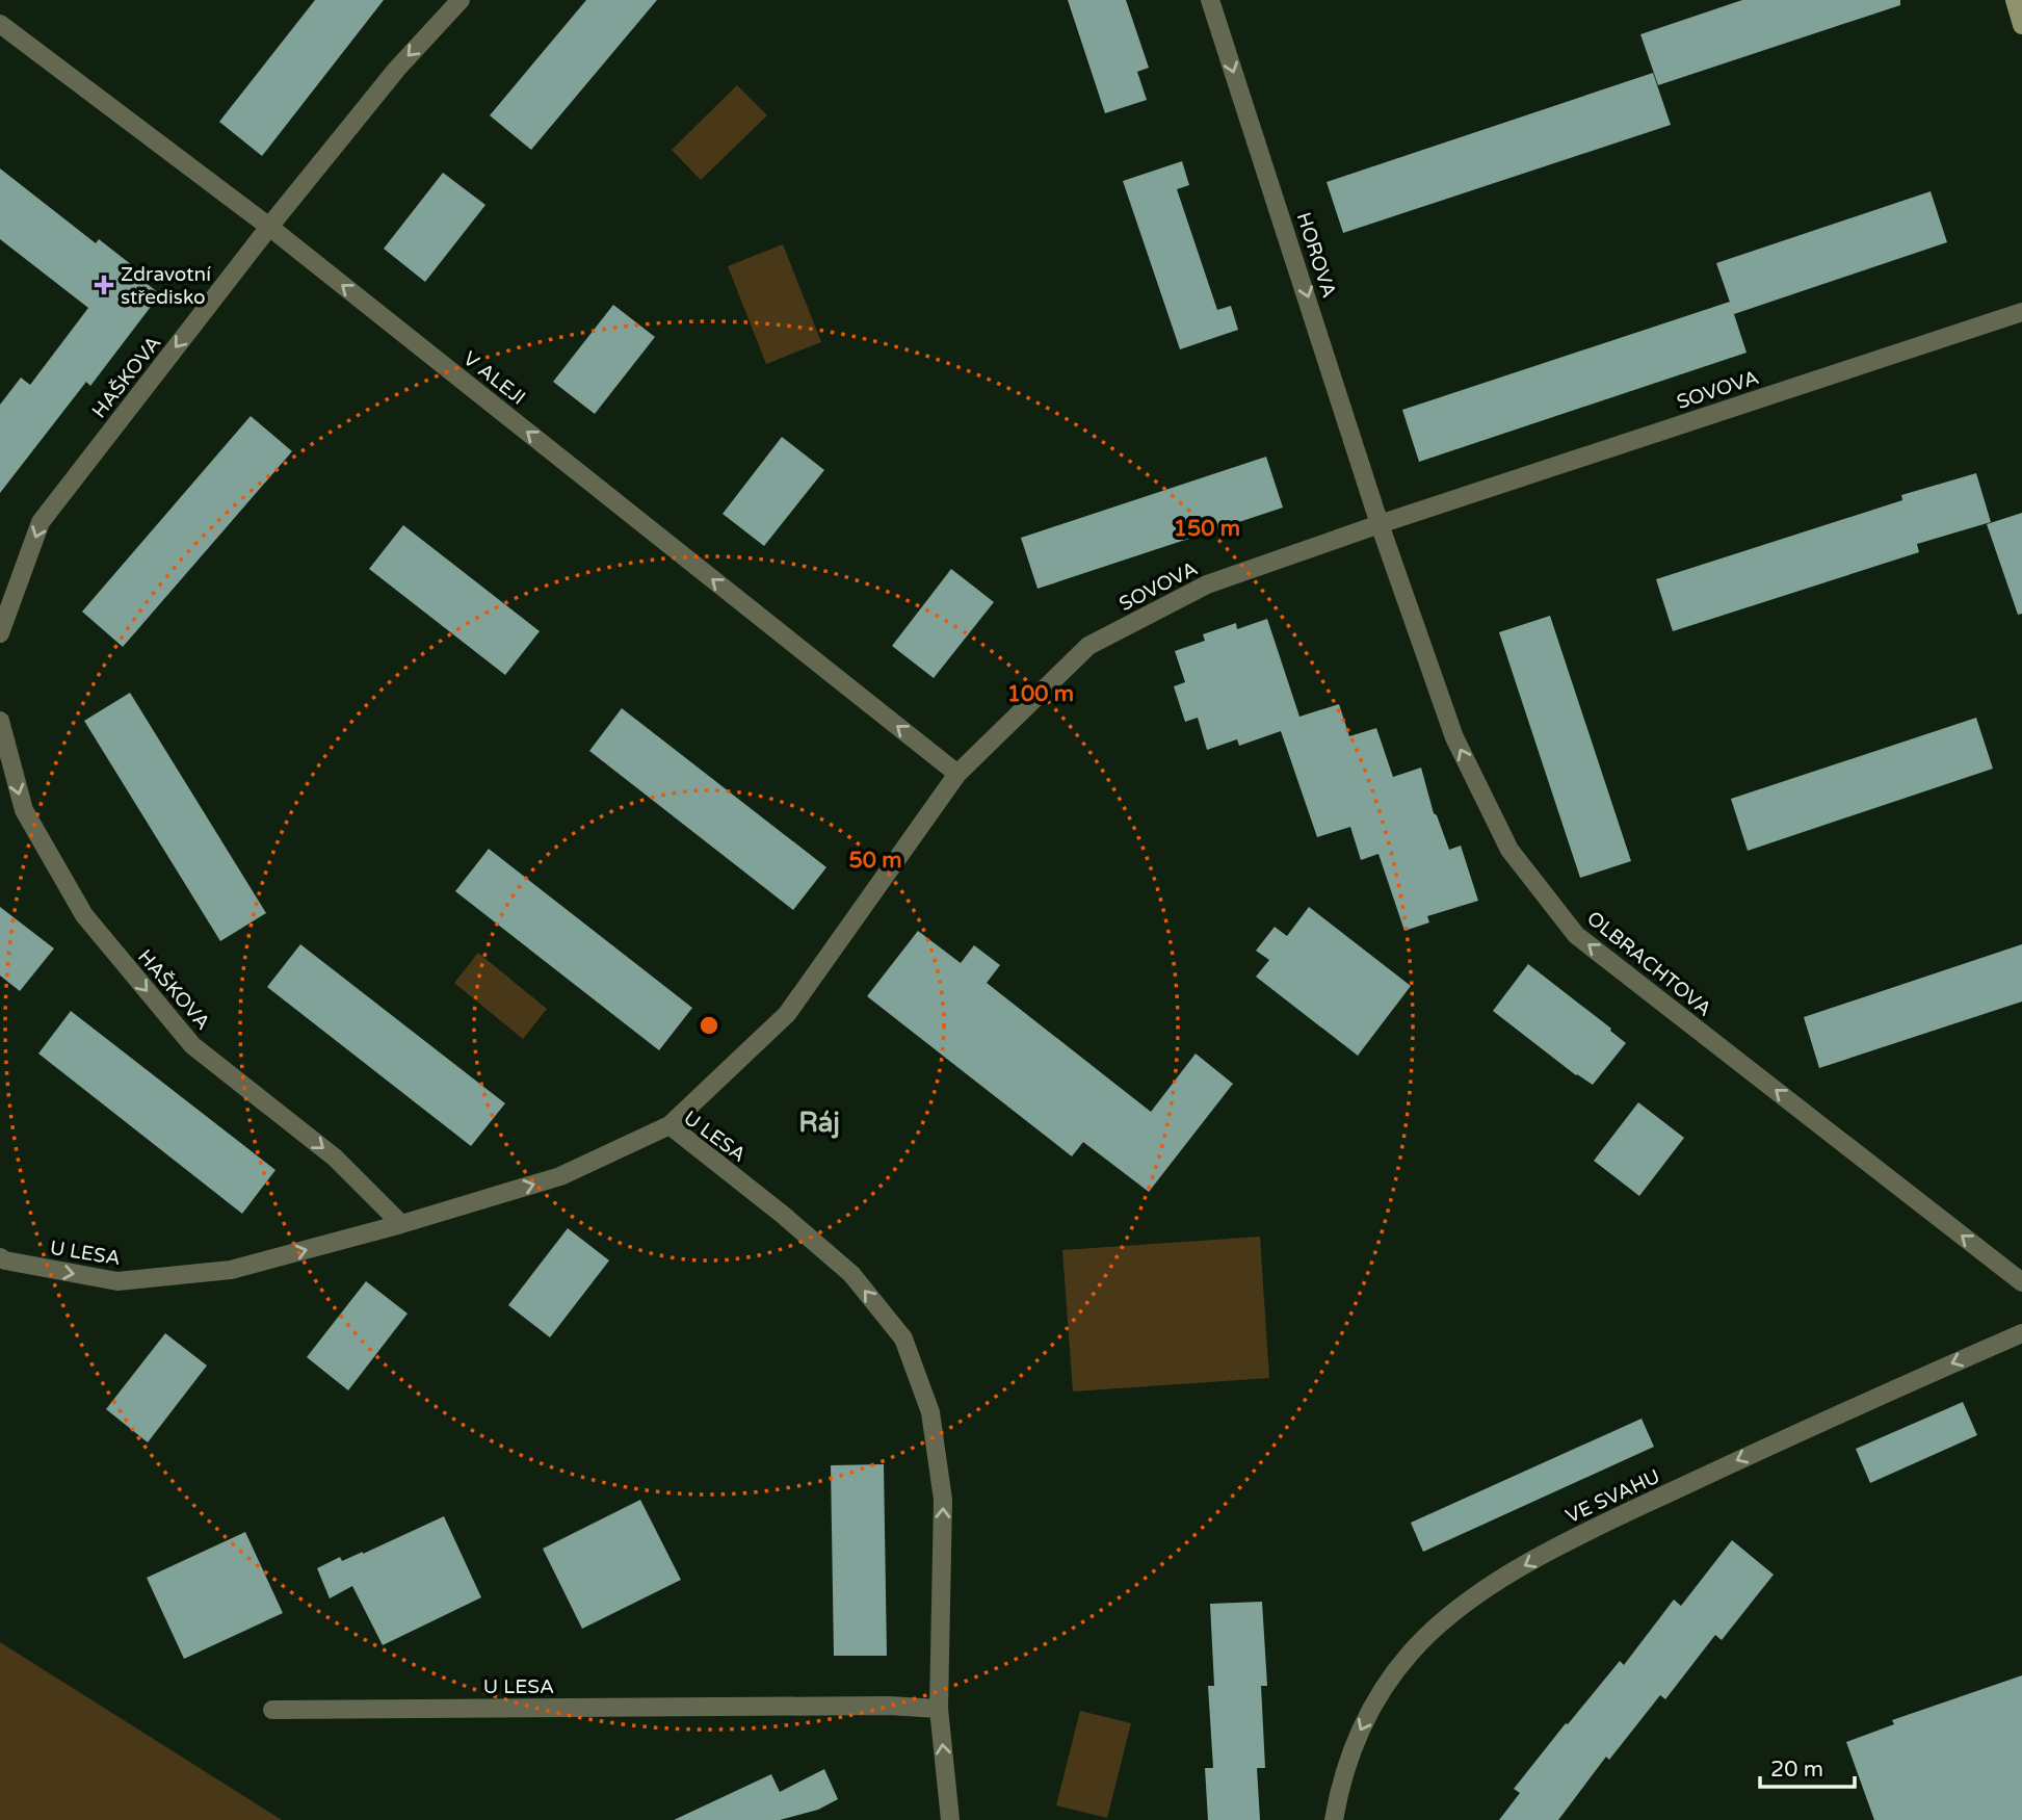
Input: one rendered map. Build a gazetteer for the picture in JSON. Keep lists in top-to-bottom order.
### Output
{
  "streets": {
    "street": [
      "HOROVA",
      "HAŠKOVA",
      "V ALEJI",
      "SOVOVA",
      "OLBRACHTOVA",
      "U LESA",
      "VE SVAHU"
    ]
  },
  "crossings": [
    ["HOROVA", "SOVOVA"],
    ["HOROVA", "OLBRACHTOVA"],
    ["HAŠKOVA", "V ALEJI"],
    ["HAŠKOVA", "U LESA"],
    ["V ALEJI", "SOVOVA"],
    ["SOVOVA", "OLBRACHTOVA"],
    ["SOVOVA", "U LESA"]
  ],
  "one_way": [
    "HOROVA",
    "V ALEJI",
    "OLBRACHTOVA",
    "VE SVAHU"
  ],
  "districts": ["Ráj"],
  "places": {
    "health": ["Zdravotní středisko"]
  },
  "scale_bar": "20 m",
  "rings": ["150 m", "100 m", "50 m"]
}
